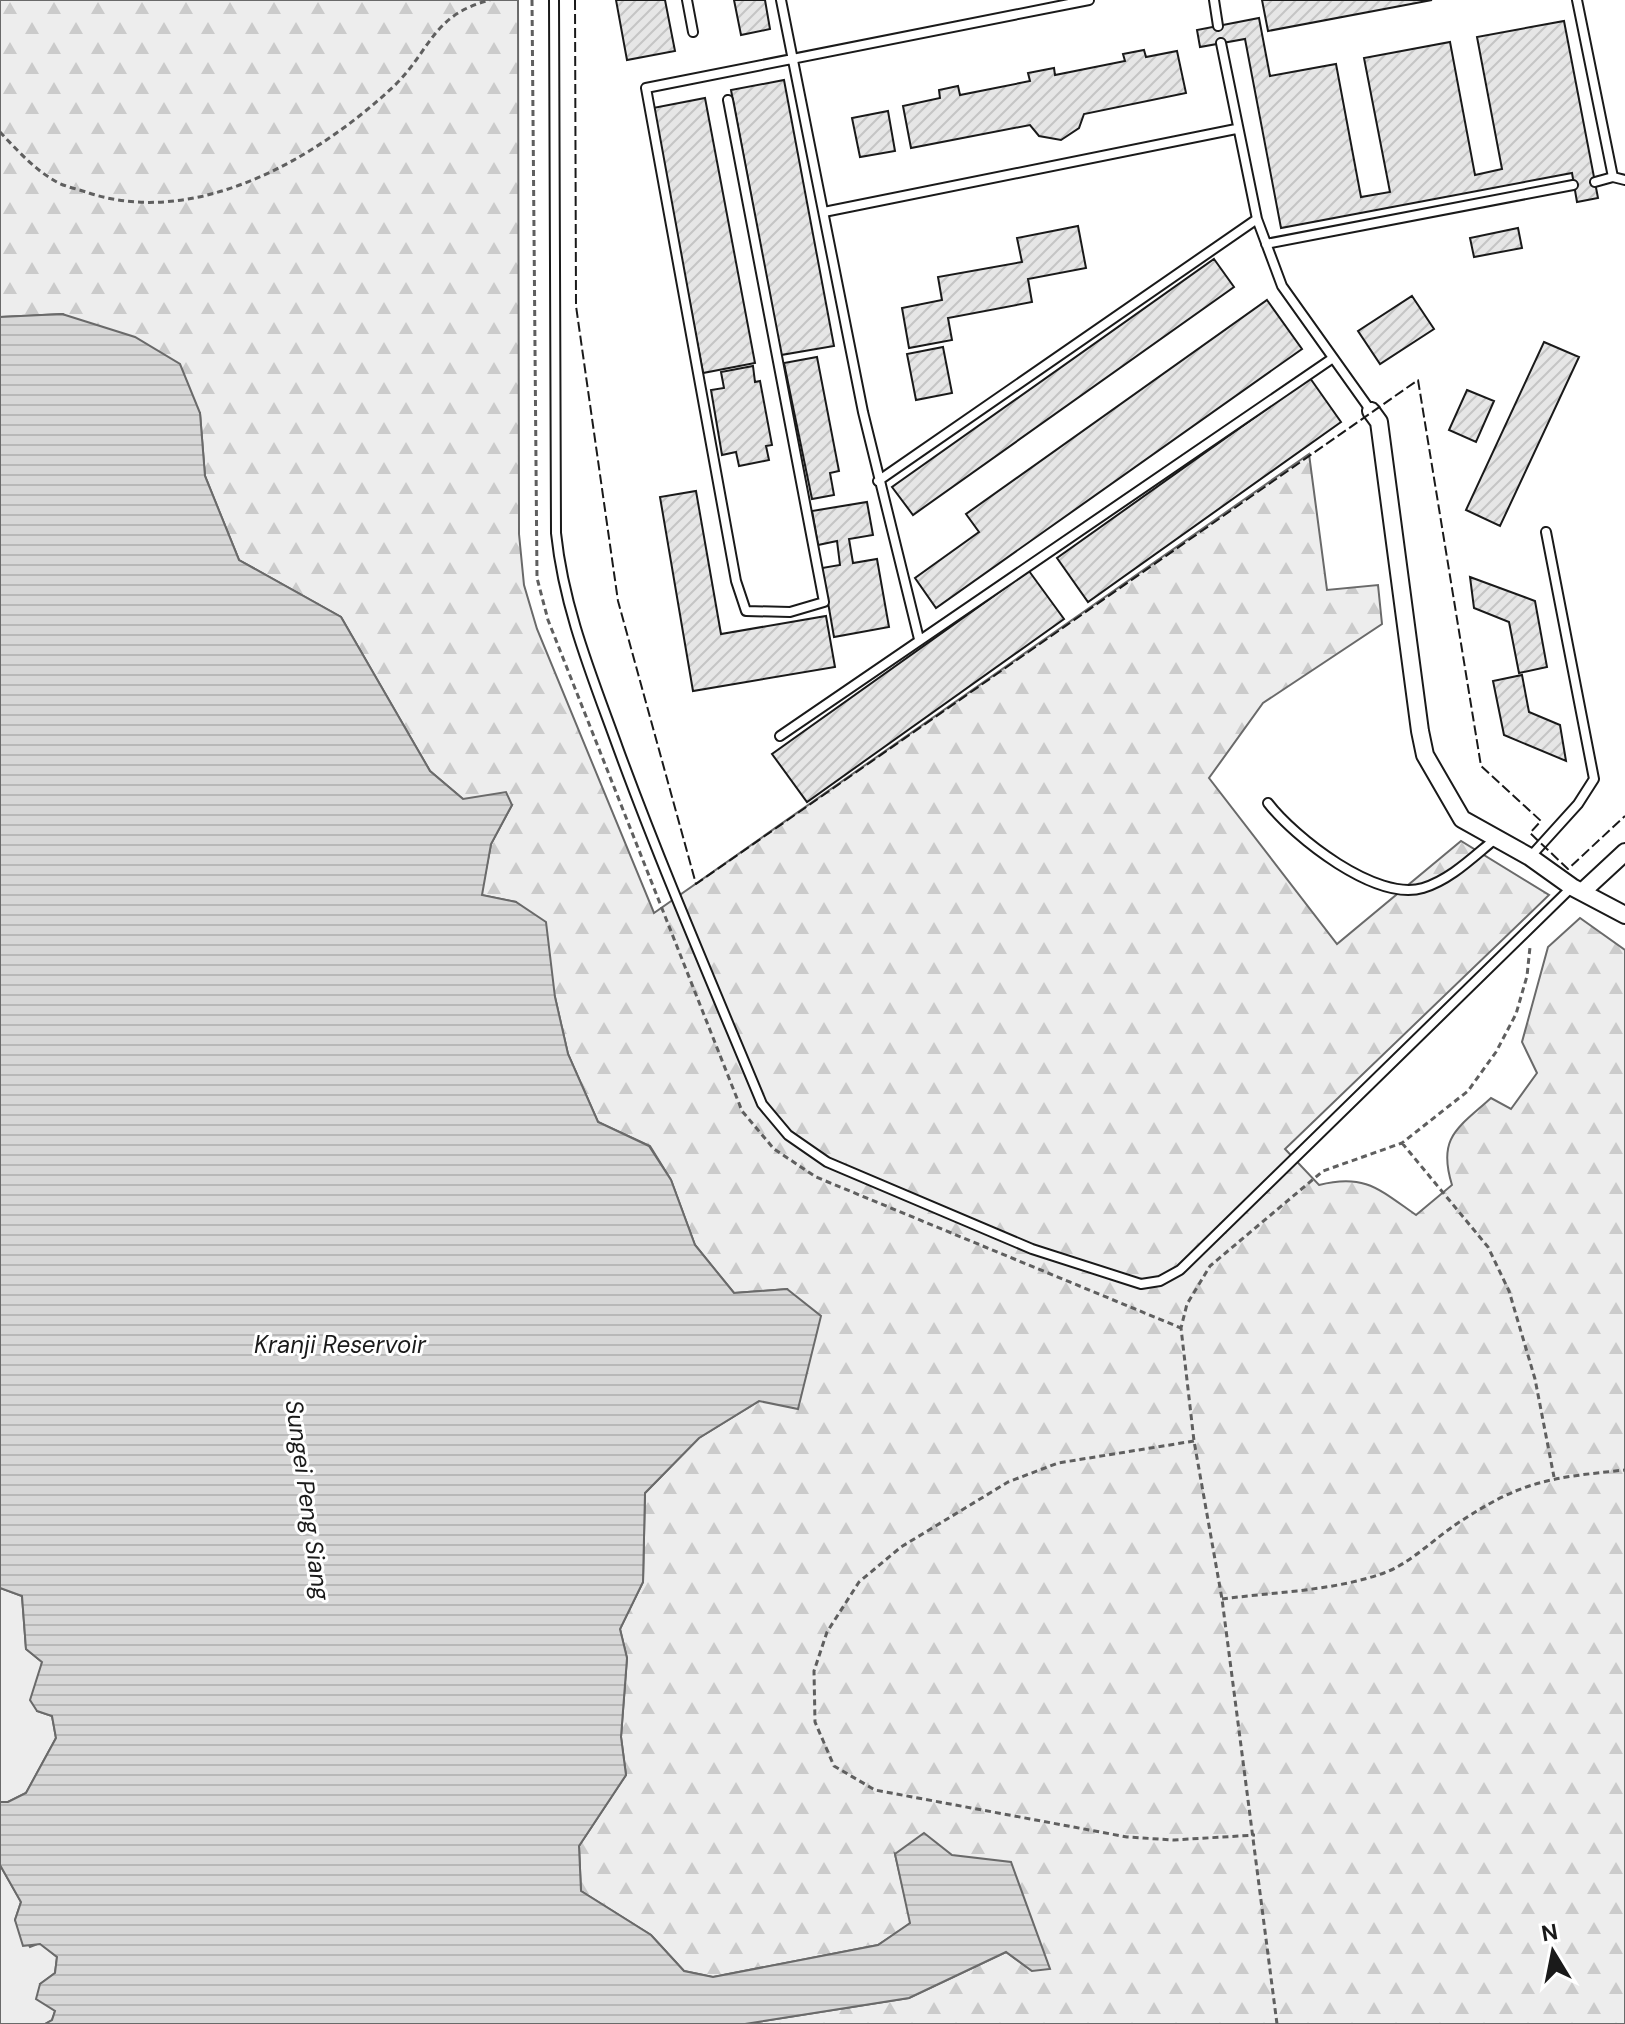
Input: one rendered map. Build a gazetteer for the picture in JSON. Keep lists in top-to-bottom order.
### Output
{
  "water": ["Kranji Reservoir", "Sungei Peng Siang"],
  "north": "top"
}
